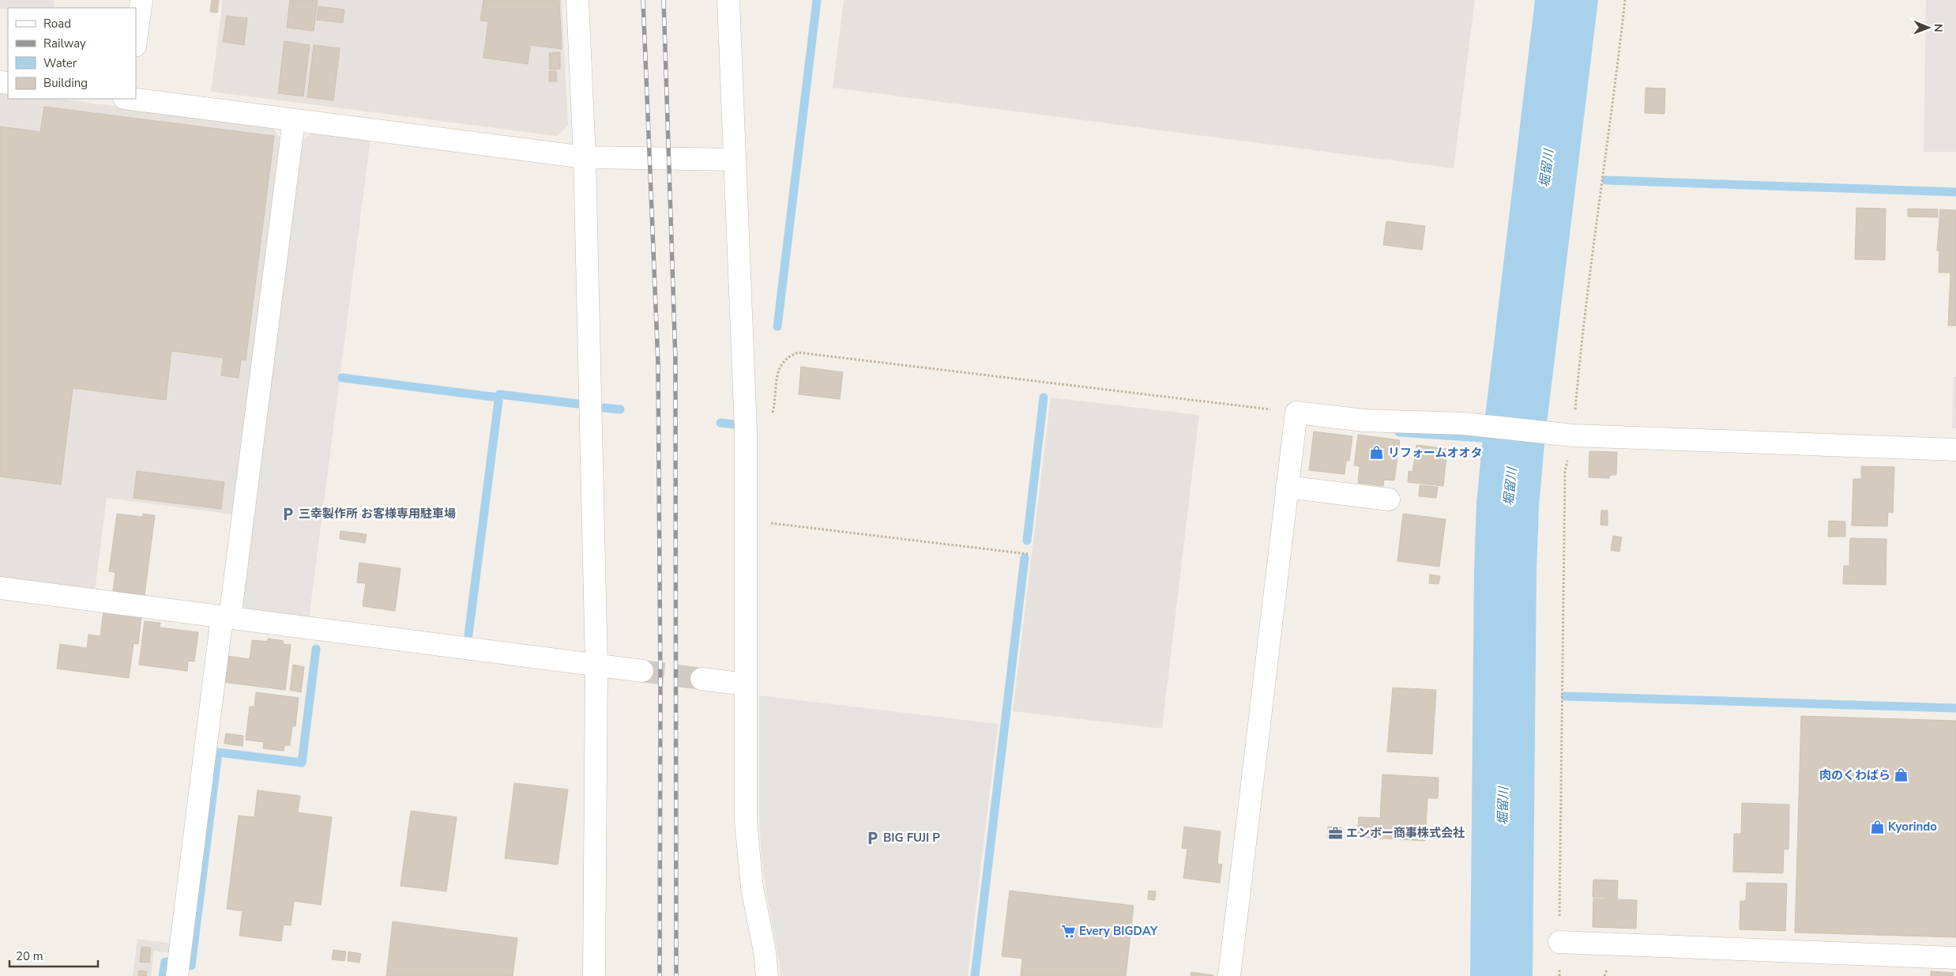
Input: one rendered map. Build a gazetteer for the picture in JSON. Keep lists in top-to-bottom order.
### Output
{
  "water": ["堀留川"],
  "places": {
    "shop": ["リフォームオオタ", "肉のくわばら", "Kyorindo"],
    "parking": ["三幸製作所 お客様専用駐車場", "BIG FUJI P"],
    "office": ["エンボー商事株式会社"],
    "supermarket": ["Every BIGDAY"]
  },
  "legend": [
    "Road",
    "Railway",
    "Water",
    "Building"
  ],
  "scale_bar": "20 m",
  "north": "right"
}
